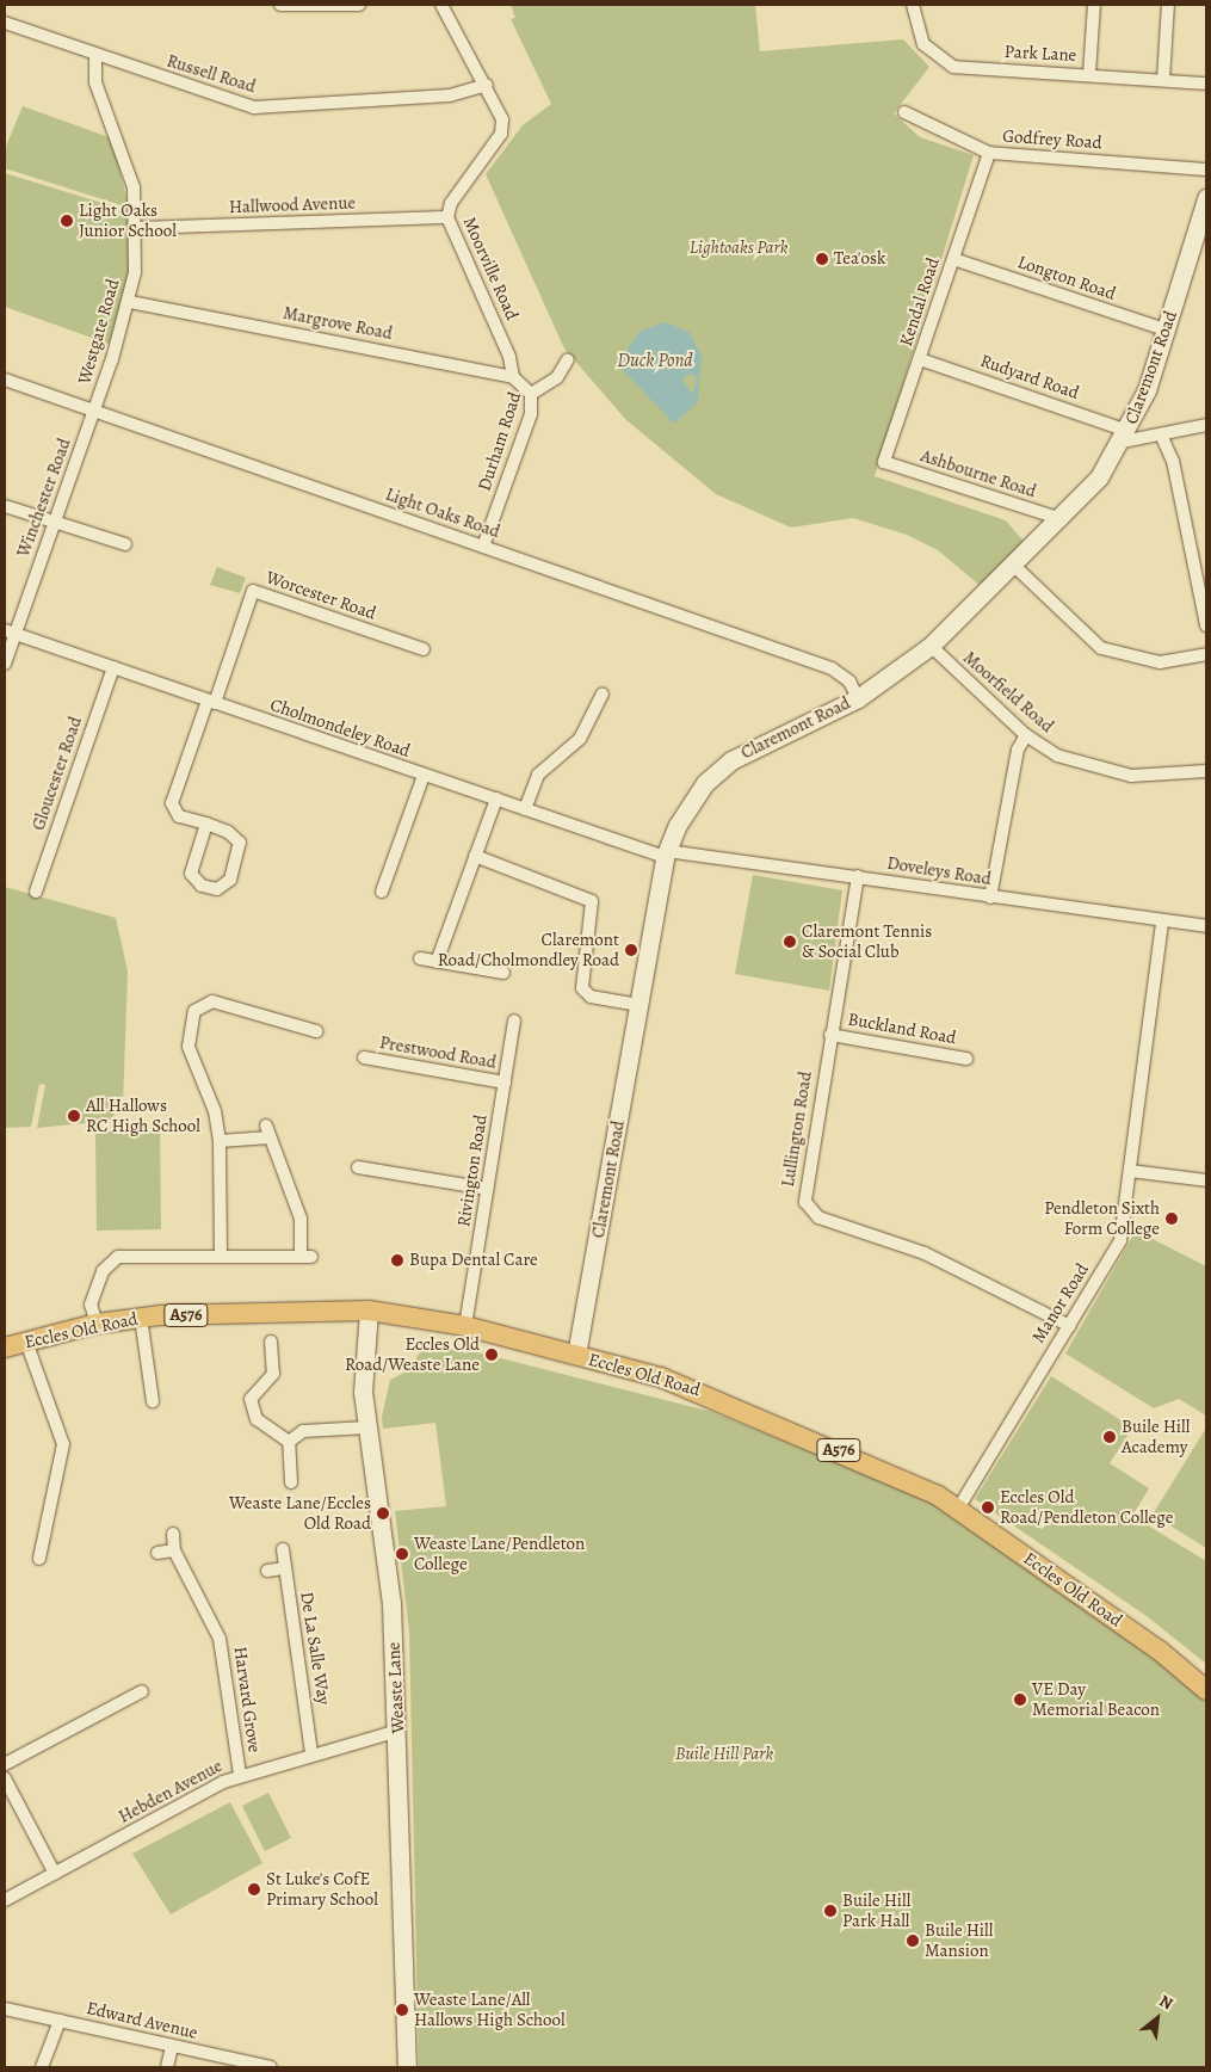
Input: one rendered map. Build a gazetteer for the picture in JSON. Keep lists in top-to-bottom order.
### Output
{
  "streets": {
    "main road": [
      "Claremont Road",
      "A576",
      "Eccles Old Road",
      "Weaste Lane"
    ],
    "street": [
      "Park Lane",
      "Russell Road",
      "Godfrey Road",
      "Hallwood Avenue",
      "Moorville Road",
      "Longton Road",
      "Kendal Road",
      "Margrove Road",
      "Westgate Road",
      "Rudyard Road",
      "Durham Road",
      "Ashbourne Road",
      "Winchester Road",
      "Light Oaks Road",
      "Worcester Road",
      "Moorfield Road",
      "Cholmondeley Road",
      "Gloucester Road",
      "Doveleys Road",
      "Buckland Road",
      "Prestwood Road",
      "Lullington Road",
      "Rivington Road",
      "Manor Road",
      "De La Salle Way",
      "Harvard Grove",
      "Hebden Avenue",
      "Edward Avenue"
    ]
  },
  "crossings": [
    ["Russell Road", "Moorville Road"],
    ["Russell Road", "Westgate Road"],
    ["Godfrey Road", "Kendal Road"],
    ["Hallwood Avenue", "Moorville Road"],
    ["Hallwood Avenue", "Westgate Road"],
    ["Moorville Road", "Margrove Road"],
    ["Longton Road", "Kendal Road"],
    ["Longton Road", "Claremont Road"],
    ["Kendal Road", "Rudyard Road"],
    ["Kendal Road", "Ashbourne Road"],
    ["Margrove Road", "Westgate Road"],
    ["Westgate Road", "Winchester Road"],
    ["Westgate Road", "Light Oaks Road"],
    ["Claremont Road", "Rudyard Road"],
    ["Claremont Road", "Ashbourne Road"],
    ["Claremont Road", "Light Oaks Road"],
    ["Claremont Road", "Moorfield Road"],
    ["Claremont Road", "Cholmondeley Road"],
    ["Claremont Road", "Doveleys Road"],
    ["Claremont Road", "Eccles Old Road"],
    ["Durham Road", "Light Oaks Road"],
    ["Winchester Road", "Light Oaks Road"],
    ["Winchester Road", "Cholmondeley Road"],
    ["Worcester Road", "Cholmondeley Road"],
    ["Cholmondeley Road", "Gloucester Road"],
    ["Cholmondeley Road", "Doveleys Road"],
    ["Doveleys Road", "Lullington Road"],
    ["Doveleys Road", "Manor Road"],
    ["Buckland Road", "Lullington Road"],
    ["Prestwood Road", "Rivington Road"],
    ["Lullington Road", "Manor Road"],
    ["Rivington Road", "Eccles Old Road"],
    ["Manor Road", "Eccles Old Road"],
    ["Eccles Old Road", "Weaste Lane"],
    ["De La Salle Way", "Hebden Avenue"],
    ["Weaste Lane", "Hebden Avenue"],
    ["Harvard Grove", "Hebden Avenue"]
  ],
  "water": ["Duck Pond"],
  "parks": ["Lightoaks Park", "Buile Hill Park"],
  "places": [
    "Light Oaks Junior School",
    "Tea'osk",
    "Claremont Tennis & Social Club",
    "Claremont Road/Cholmondley Road",
    "All Hallows RC High School",
    "Pendleton Sixth Form College",
    "Bupa Dental Care",
    "Eccles Old Road/Weaste Lane",
    "Buile Hill Academy",
    "Eccles Old Road/Pendleton College",
    "Weaste Lane/Eccles Old Road",
    "Weaste Lane/Pendleton College",
    "VE Day Memorial Beacon",
    "St Luke's CofE Primary School",
    "Buile Hill Park Hall",
    "Buile Hill Mansion",
    "Weaste Lane/All Hallows High School"
  ],
  "north": "top right"
}
